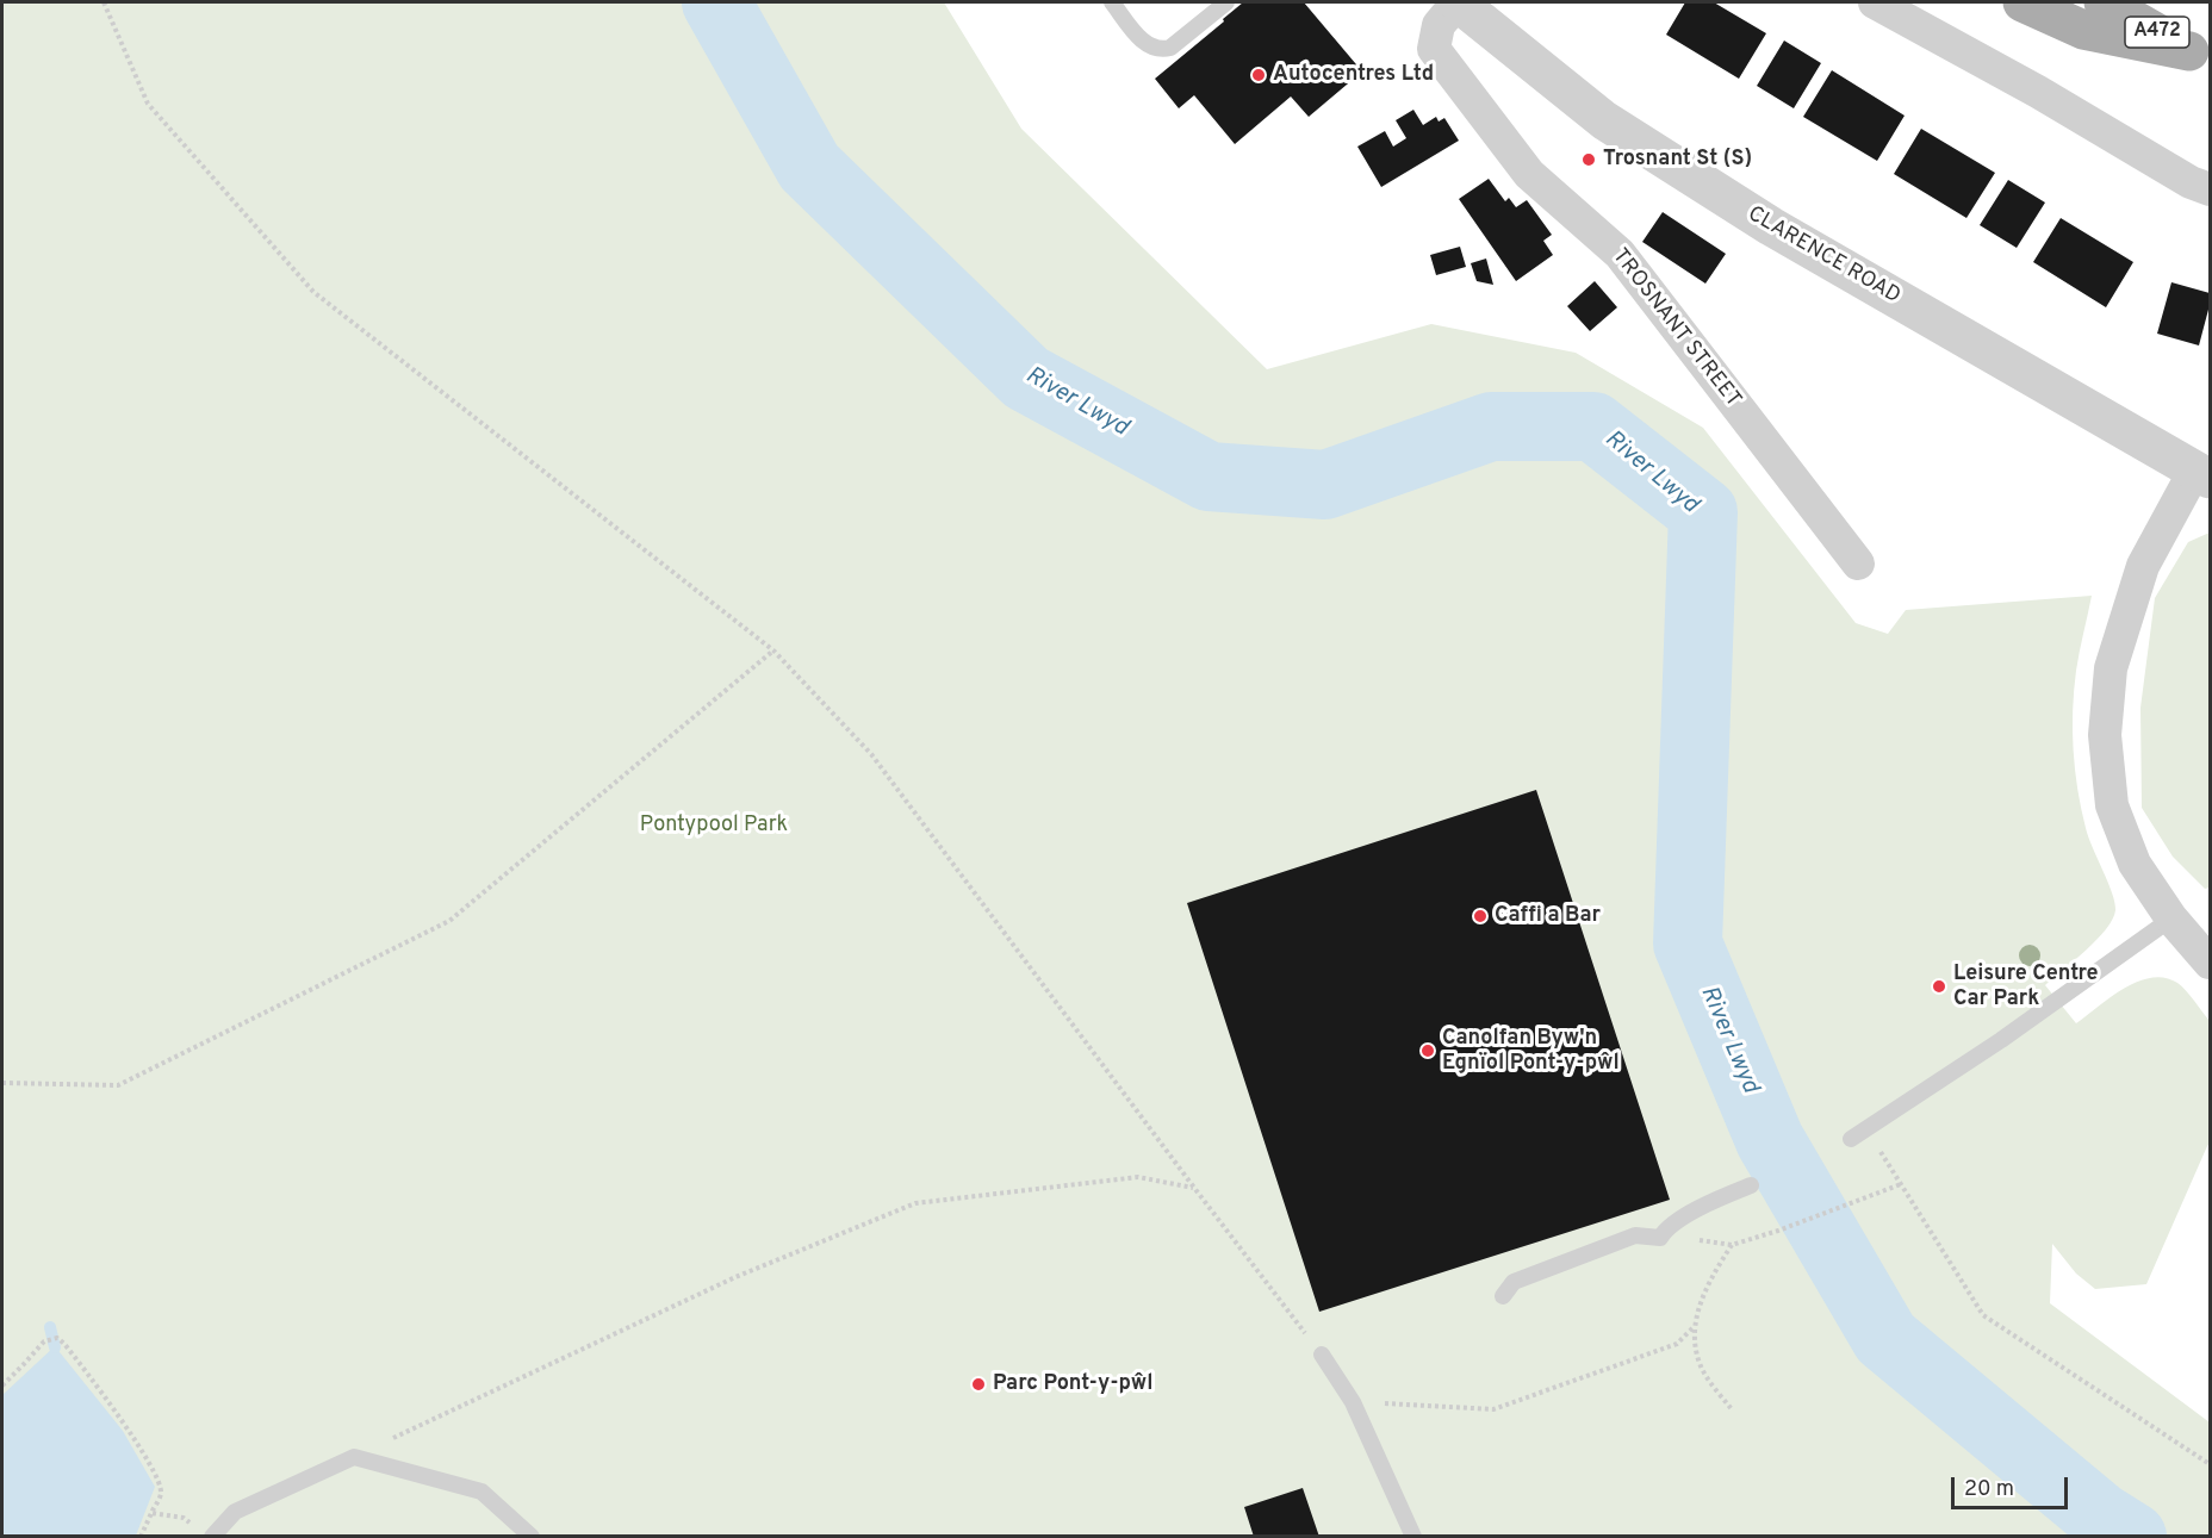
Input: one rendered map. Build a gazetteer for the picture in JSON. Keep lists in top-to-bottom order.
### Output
{
  "streets": {
    "main road": ["A472"],
    "street": ["CLARENCE ROAD", "TROSNANT STREET"]
  },
  "crossings": [
    ["CLARENCE ROAD", "TROSNANT STREET"]
  ],
  "water": ["River Lwyd"],
  "parks": ["Pontypool Park"],
  "places": [
    "Autocentres Ltd",
    "Trosnant St (S)",
    "Caffi a Bar",
    "Leisure Centre Car Park",
    "Canolfan Byw'n Egnïol Pont-y-pŵl",
    "Parc Pont-y-pŵl"
  ],
  "scale_bar": "20 m"
}
